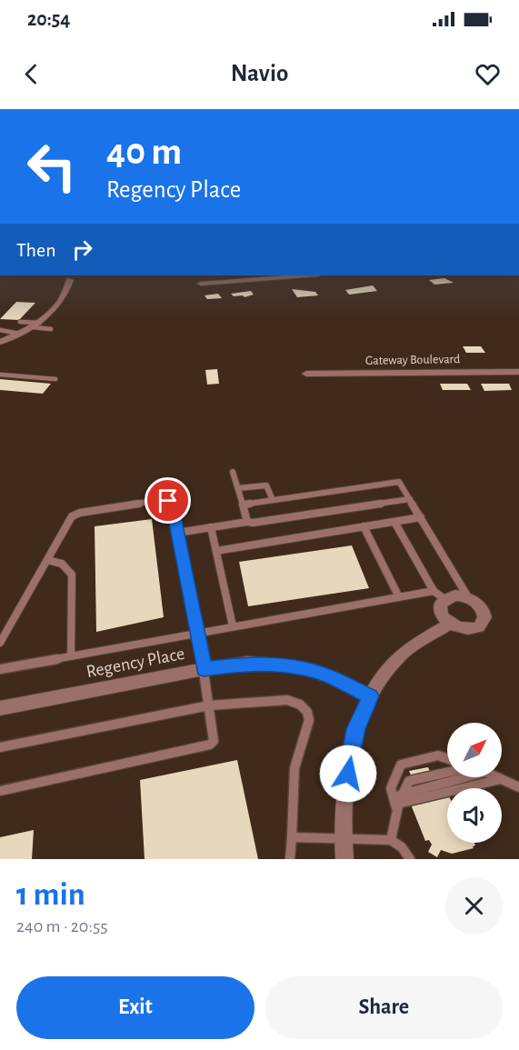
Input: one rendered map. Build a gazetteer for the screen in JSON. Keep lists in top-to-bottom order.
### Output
{
  "streets": {
    "street": ["Gateway Boulevard", "Regency Place"]
  },
  "north": "top right",
  "page": {
    "status": "20:54",
    "header": "Navio",
    "turn": ["40 m", "Regency Place"],
    "then": "Then",
    "heading": ["1 min", "240 m · 20:55"],
    "buttons": ["Exit", "Share"]
  }
}
